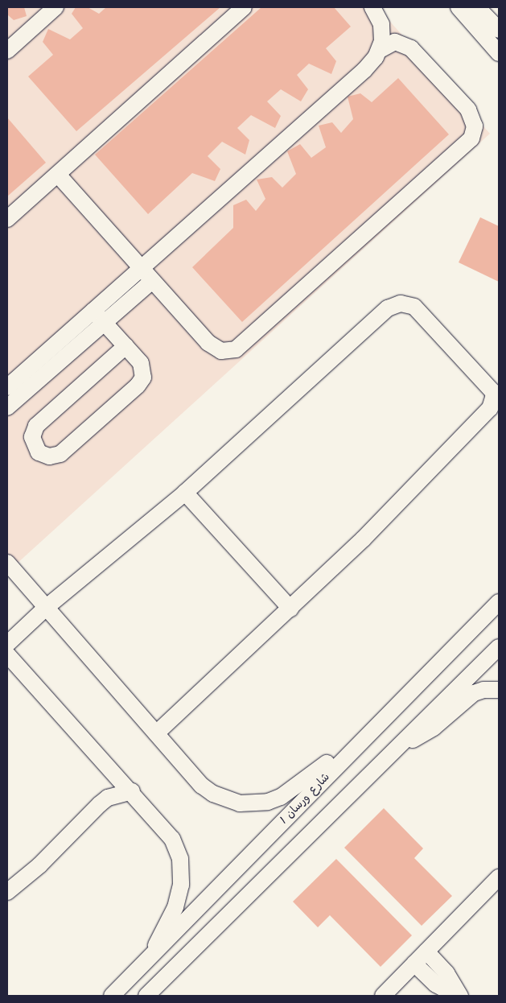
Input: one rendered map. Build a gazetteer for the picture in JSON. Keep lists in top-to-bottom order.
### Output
{
  "streets": {
    "street": ["شارع ورسان 1"]
  }
}
